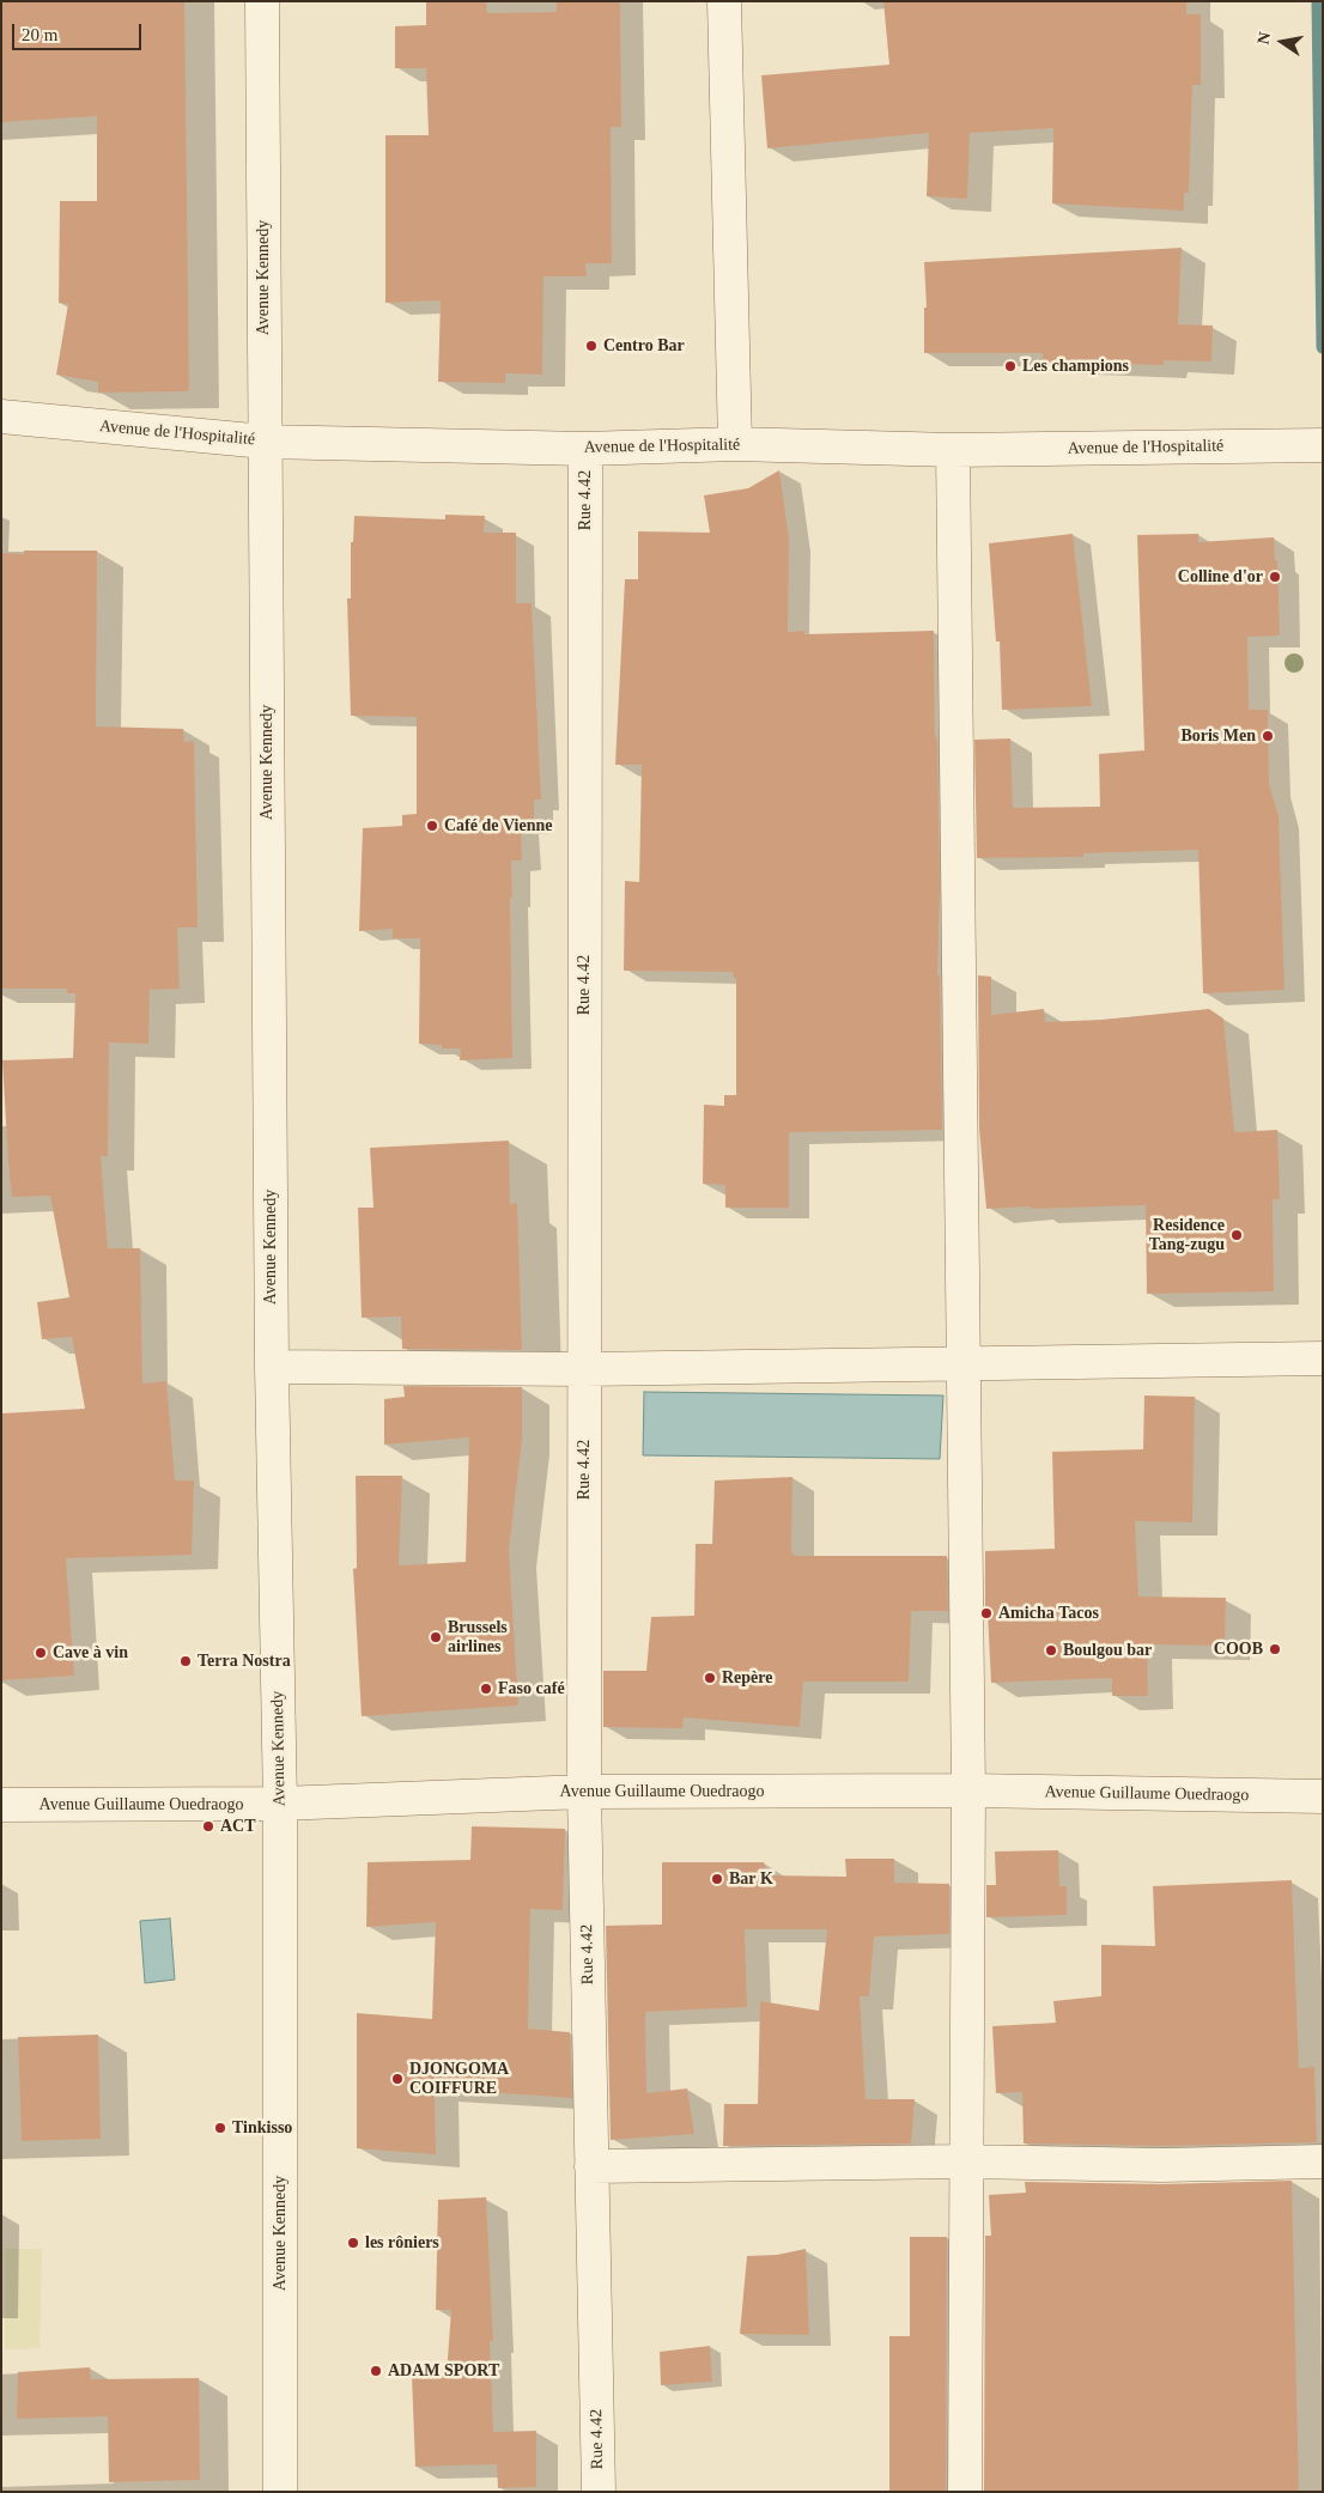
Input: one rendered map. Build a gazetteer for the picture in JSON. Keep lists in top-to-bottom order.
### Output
{
  "streets": {
    "street": [
      "Avenue Kennedy",
      "Avenue de l'Hospitalité",
      "Rue 4.42",
      "Avenue Guillaume Ouedraogo"
    ]
  },
  "crossings": [
    ["Avenue Kennedy", "Avenue de l'Hospitalité"],
    ["Avenue Kennedy", "Avenue Guillaume Ouedraogo"],
    ["Avenue de l'Hospitalité", "Rue 4.42"],
    ["Rue 4.42", "Avenue Guillaume Ouedraogo"]
  ],
  "places": [
    "Centro Bar",
    "Les champions",
    "Colline d'or",
    "Boris Men",
    "Café de Vienne",
    "Residence Tang-zugu",
    "Amicha Tacos",
    "Brussels airlines",
    "COOB",
    "Boulgou bar",
    "Cave à vin",
    "Terra Nostra",
    "Repère",
    "Faso café",
    "ACT",
    "Bar K",
    "DJONGOMA COIFFURE",
    "Tinkisso",
    "les rôniers",
    "ADAM SPORT"
  ],
  "scale_bar": "20 m",
  "north": "left"
}
